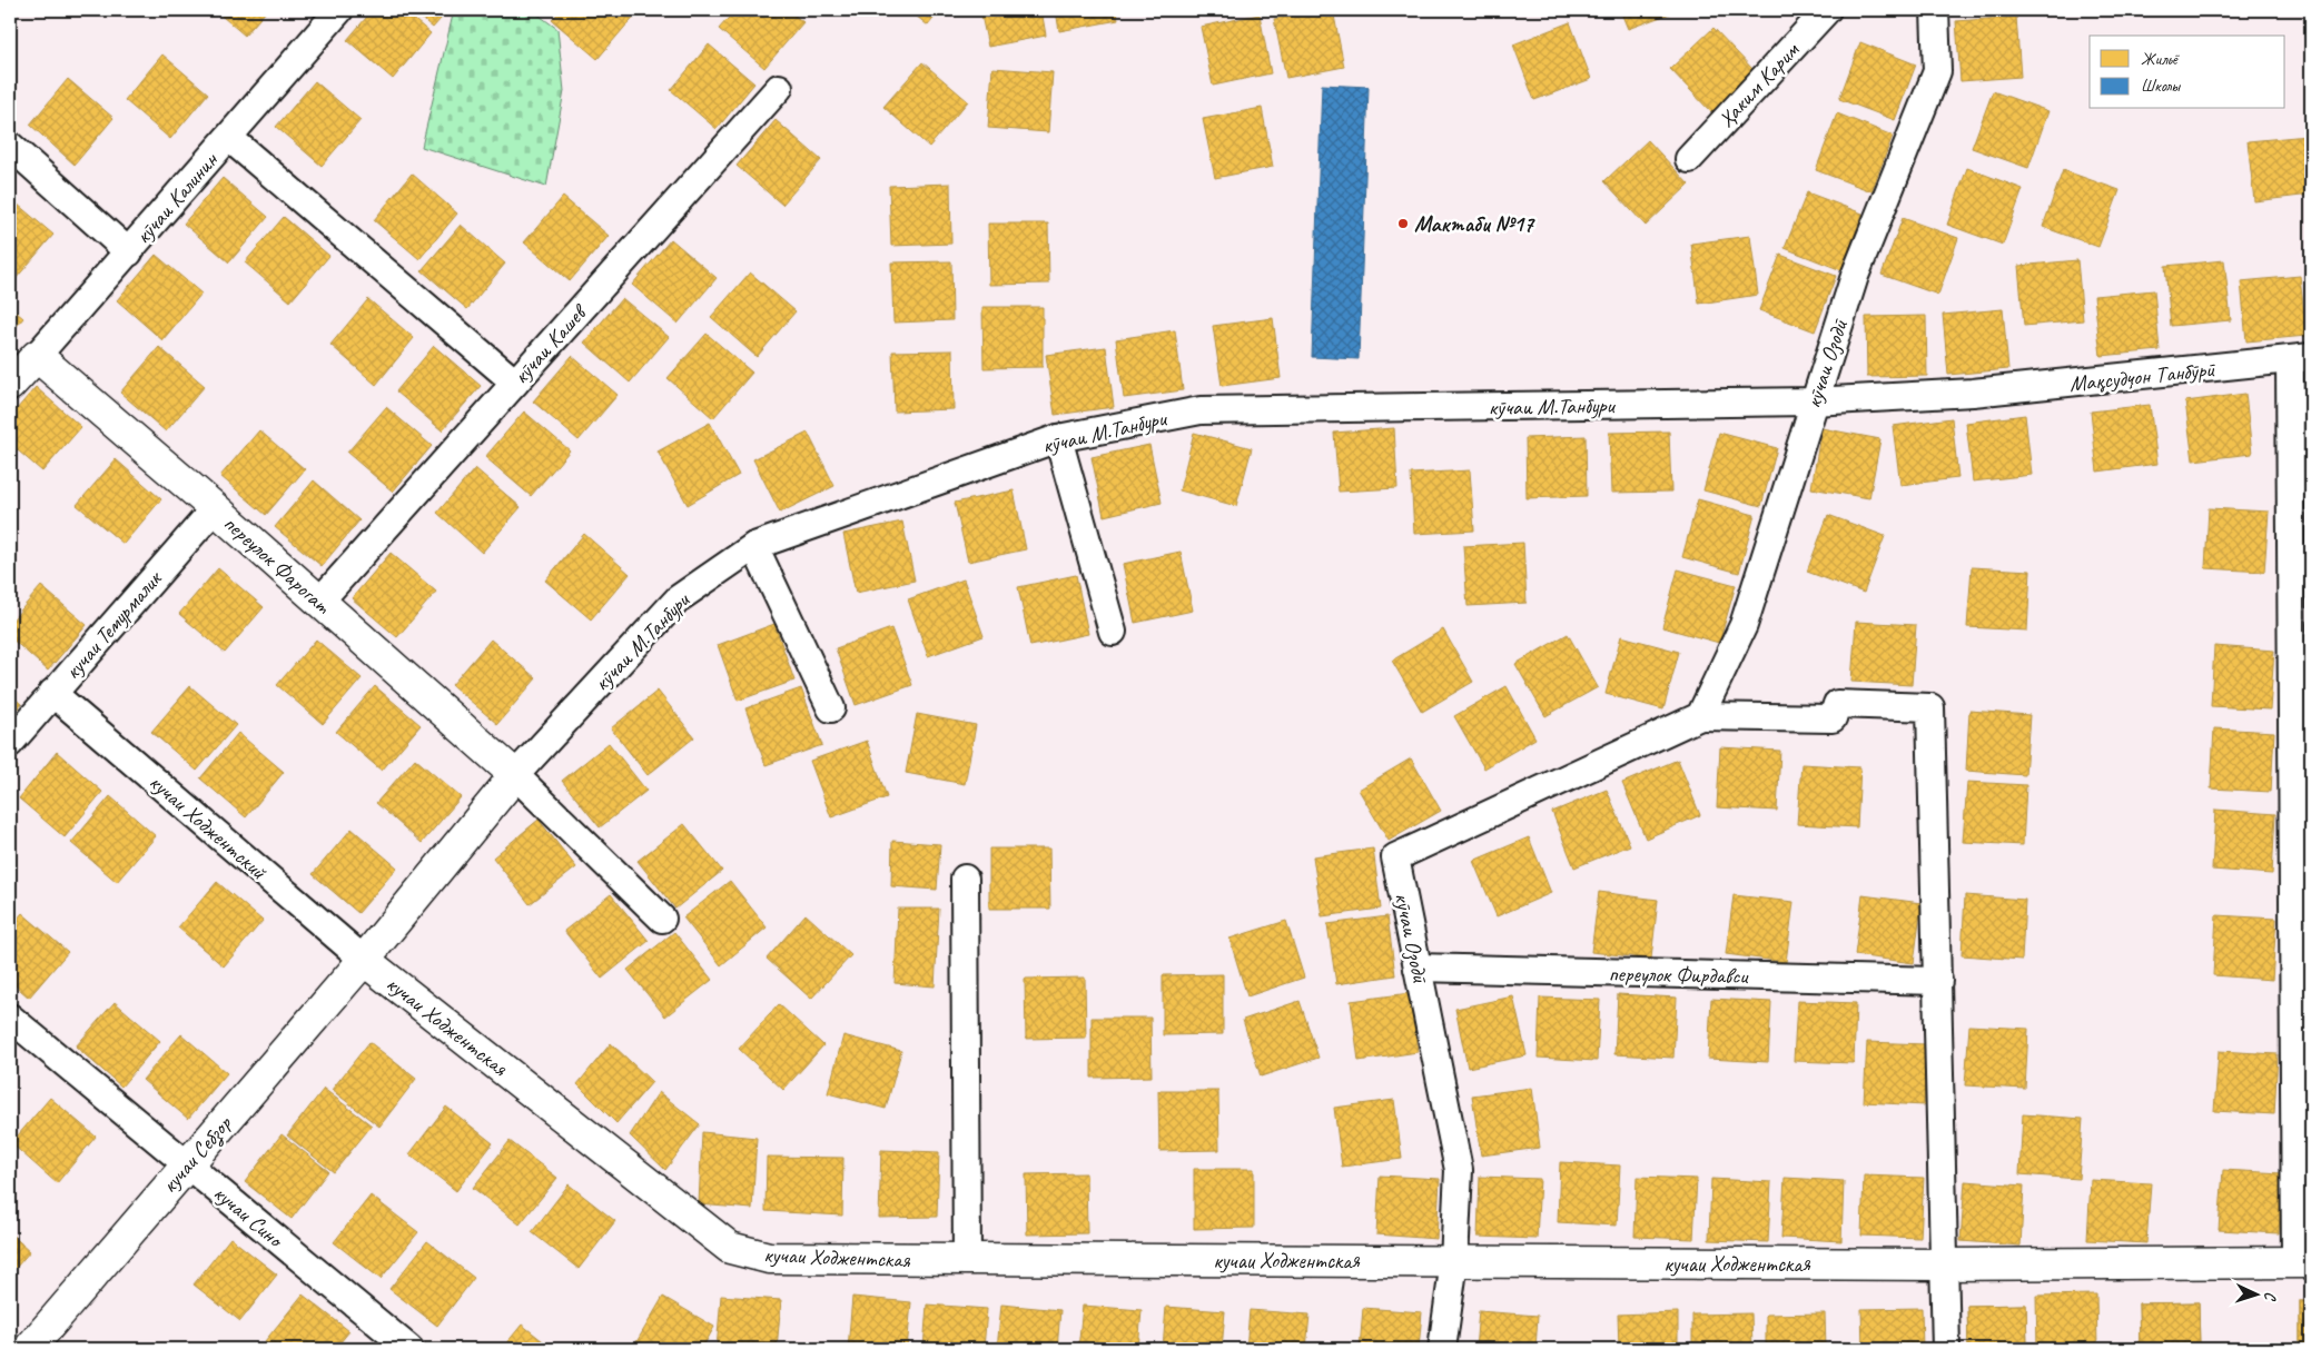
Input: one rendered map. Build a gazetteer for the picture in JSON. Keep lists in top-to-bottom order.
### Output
{
  "streets": {
    "main road": [
      "кӯчаи Калинин",
      "кӯчаи М.Танбури",
      "переулок Фарогат",
      "кучаи Ходжентская",
      "кучаи Себзор"
    ],
    "street": [
      "Ҳаким Карим",
      "кӯчаи Кашев",
      "кӯчаи Озодӣ",
      "Мақсудҷон Танбӯрӣ",
      "кучаи Темурмалик",
      "кучаи Ходжентский",
      "переулок Фирдавси",
      "кучаи Сино"
    ]
  },
  "crossings": [
    ["кӯчаи Калинин", "переулок Фарогат"],
    ["кӯчаи Кашев", "переулок Фарогат"],
    ["кӯчаи Озодӣ", "кӯчаи М.Танбури"],
    ["кӯчаи Озодӣ", "переулок Фирдавси"],
    ["кӯчаи Озодӣ", "кучаи Ходжентская"],
    ["Мақсудҷон Танбӯрӣ", "кӯчаи М.Танбури"],
    ["кӯчаи М.Танбури", "переулок Фарогат"],
    ["кӯчаи М.Танбури", "кучаи Ходжентский"],
    ["кӯчаи М.Танбури", "кучаи Ходжентская"],
    ["кӯчаи М.Танбури", "кучаи Себзор"],
    ["переулок Фарогат", "кучаи Темурмалик"],
    ["кучаи Темурмалик", "кучаи Ходжентский"],
    ["кучаи Ходжентский", "кучаи Ходжентская"],
    ["кучаи Ходжентский", "кучаи Себзор"],
    ["кучаи Ходжентская", "кучаи Себзор"],
    ["кучаи Себзор", "кучаи Сино"]
  ],
  "places": ["Мактаби №17"],
  "legend": ["Жильё", "Школы"],
  "north": "right"
}
